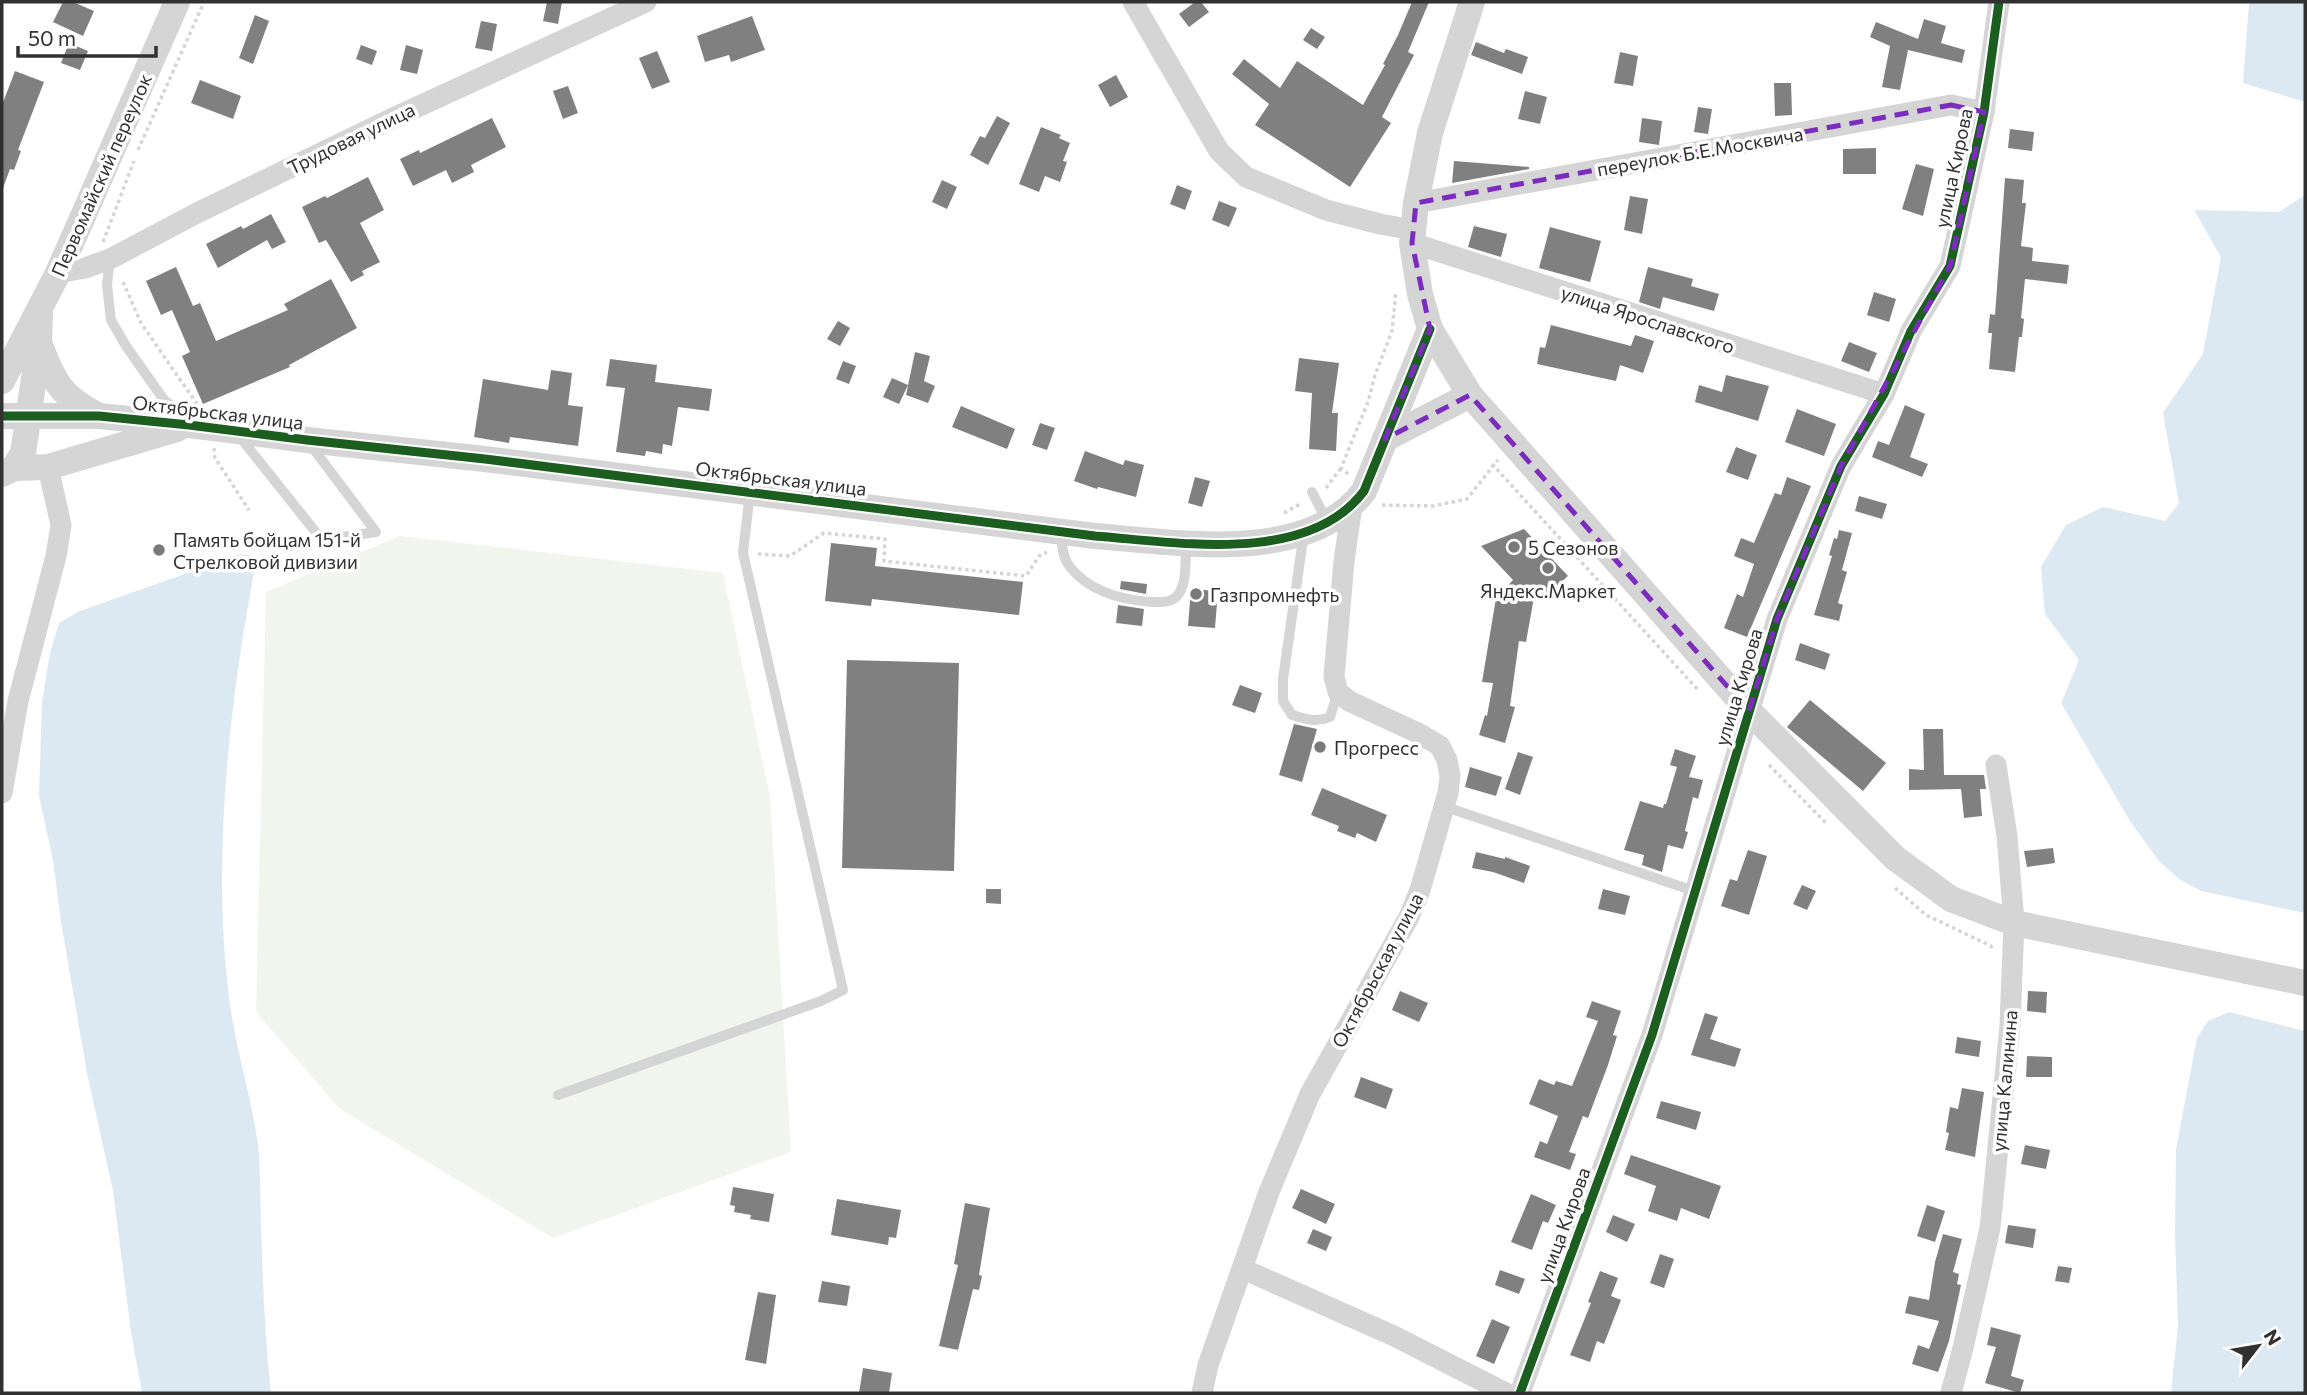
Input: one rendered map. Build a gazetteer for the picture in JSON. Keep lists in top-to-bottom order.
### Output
{
  "streets": {
    "street": [
      "Трудовая улица",
      "переулок Б.Е.Москвича",
      "улица Кирова",
      "Первомайский переулок",
      "улица Ярославского",
      "Октябрьская улица",
      "улица Калинина"
    ]
  },
  "crossings": [
    ["Трудовая улица", "Первомайский переулок"],
    ["переулок Б.Е.Москвича", "улица Кирова"],
    ["улица Кирова", "улица Ярославского"],
    ["Первомайский переулок", "Октябрьская улица"]
  ],
  "places": [
    "5 Сезонов",
    "Память бойцам 151-й Стрелковой дивизии",
    "Яндекс.Маркет",
    "Газпромнефть",
    "Прогресс"
  ],
  "scale_bar": "50 m",
  "north": "top right"
}
